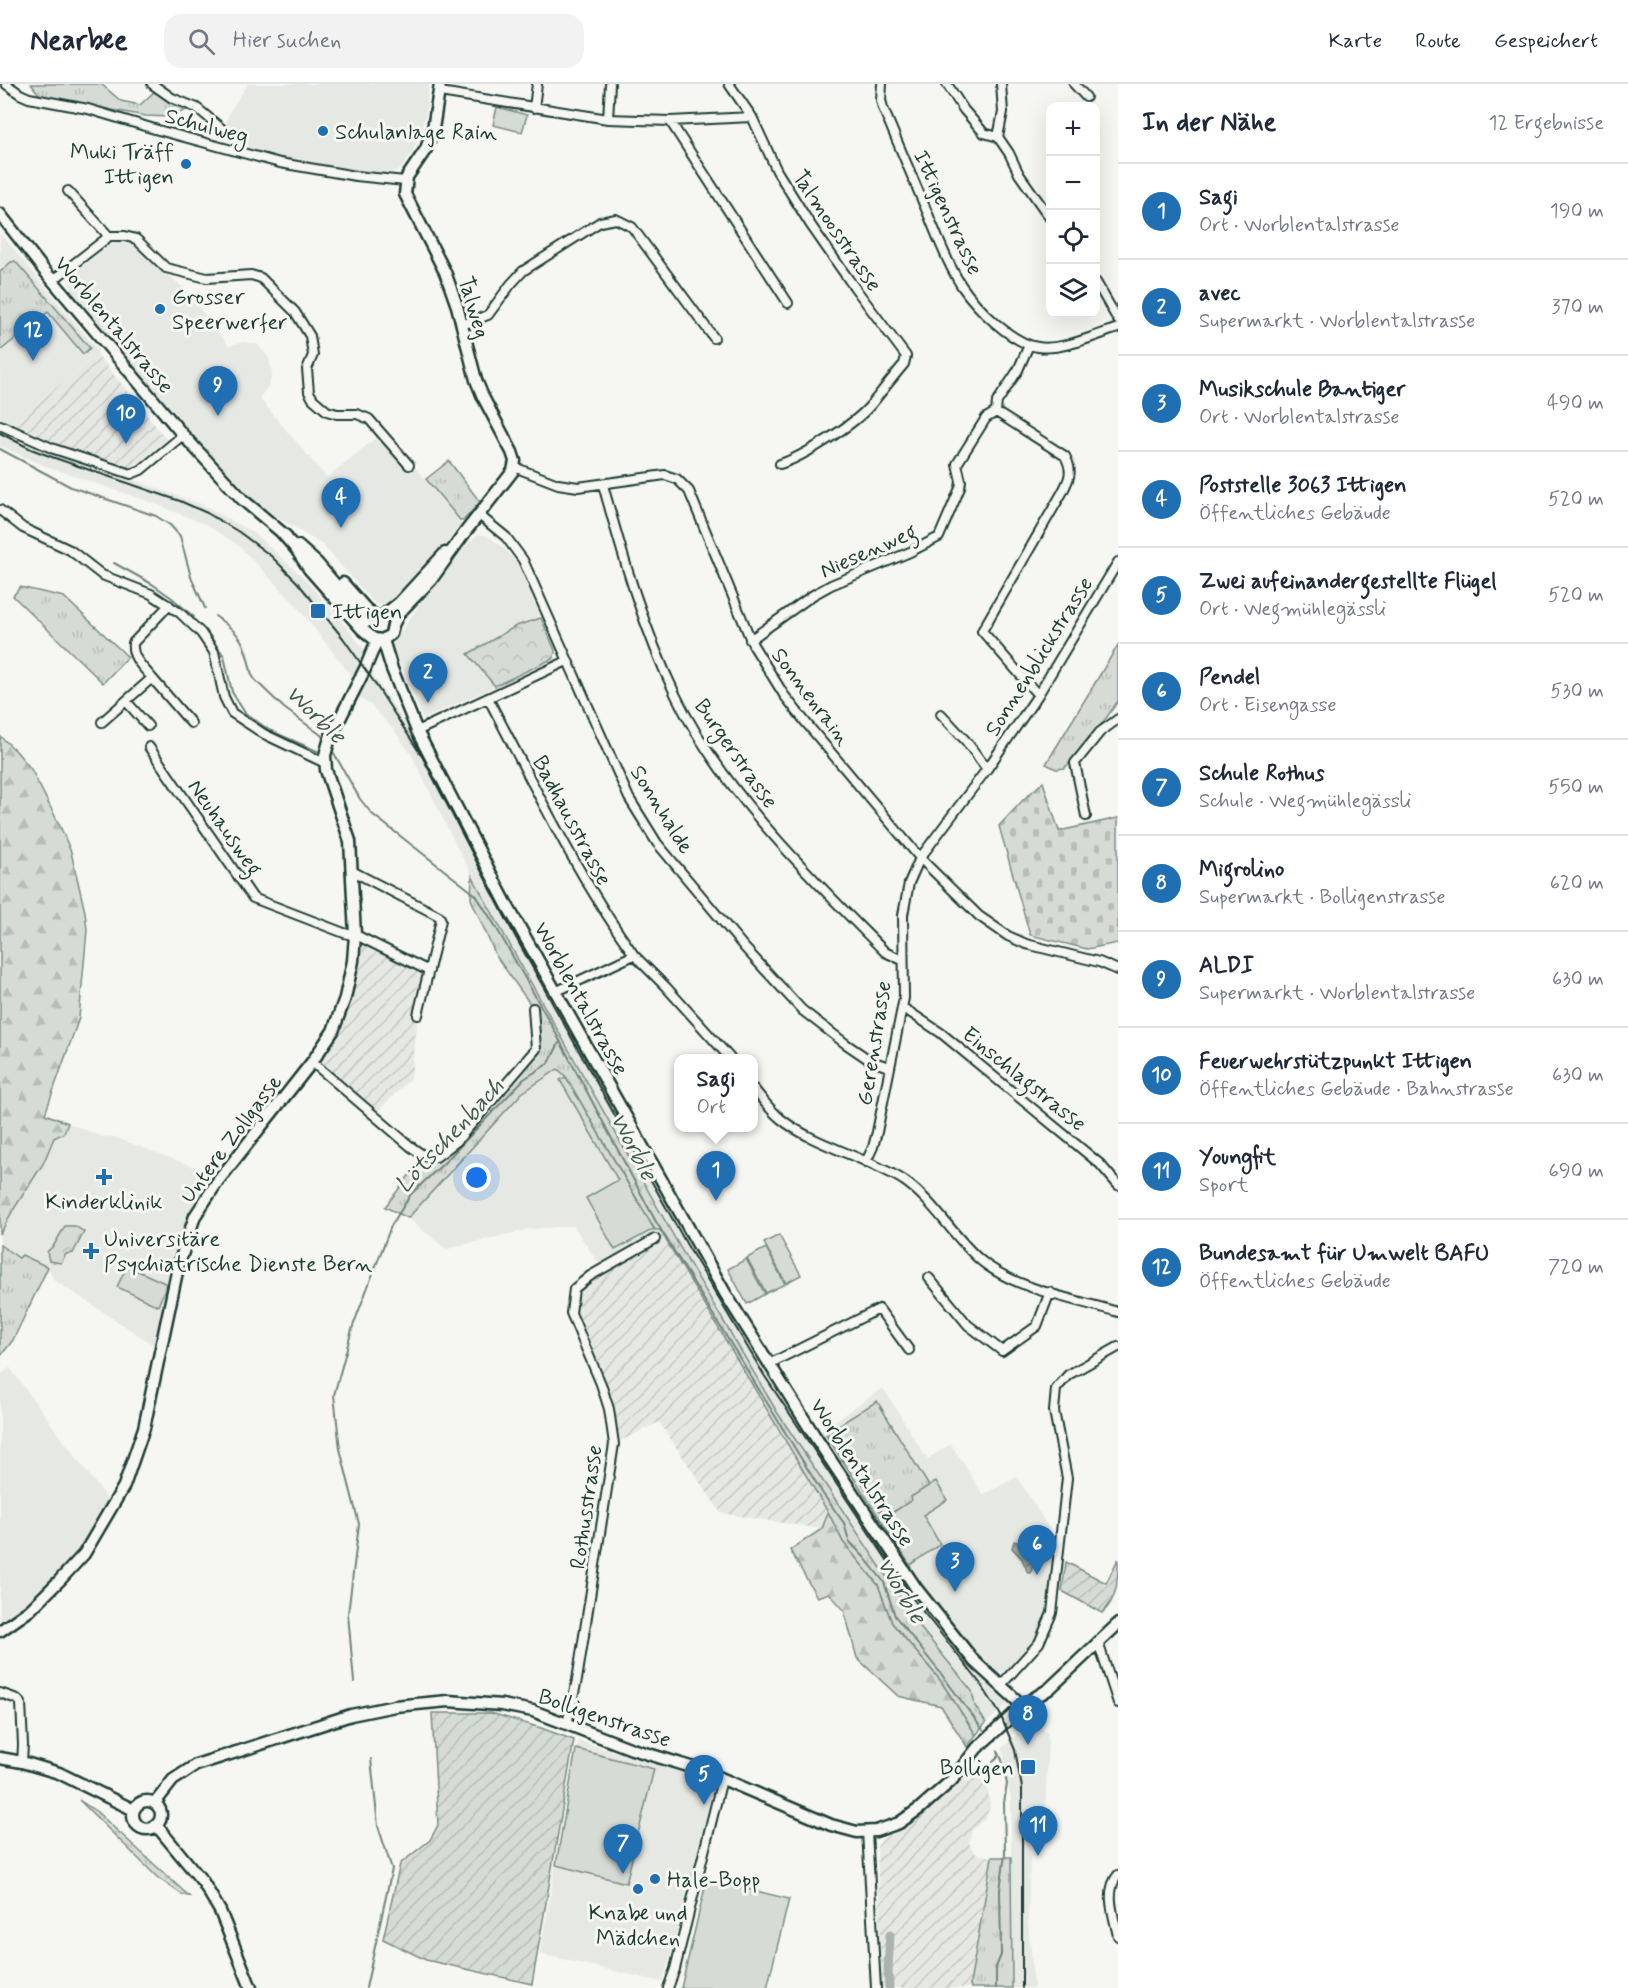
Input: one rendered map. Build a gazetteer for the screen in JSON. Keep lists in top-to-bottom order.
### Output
{
  "streets": {
    "main road": [
      "Talweg",
      "Worblentalstrasse",
      "Untere Zollgasse",
      "Bolligenstrasse"
    ],
    "street": [
      "Schulweg",
      "Ittigenstrasse",
      "Talmoosstrasse",
      "Niesenweg",
      "Sonnenblickstrasse",
      "Sonnenrain",
      "Burgerstrasse",
      "Sonnhalde",
      "Badhausstrasse",
      "Neuhausweg",
      "Gerenstrasse",
      "Einschlagstrasse",
      "Rothusstrasse"
    ]
  },
  "crossings": [
    ["Schulweg", "Talweg"],
    ["Ittigenstrasse", "Niesenweg"],
    ["Talweg", "Sonnenrain"],
    ["Worblentalstrasse", "Bolligenstrasse"],
    ["Niesenweg", "Sonnenrain"],
    ["Sonnenblickstrasse", "Sonnenrain"],
    ["Sonnenblickstrasse", "Gerenstrasse"],
    ["Sonnenrain", "Burgerstrasse"],
    ["Sonnenrain", "Gerenstrasse"],
    ["Burgerstrasse", "Gerenstrasse"],
    ["Sonnhalde", "Gerenstrasse"],
    ["Neuhausweg", "Untere Zollgasse"],
    ["Gerenstrasse", "Einschlagstrasse"],
    ["Rothusstrasse", "Bolligenstrasse"]
  ],
  "water": ["Worble", "Lötschenbach"],
  "places": {
    "other": [
      "Schulanlage Rain",
      "Muki Träff Ittigen",
      "Grosser Speerwerfer",
      "Hale-Bopp",
      "Knabe und Mädchen"
    ],
    "transit": ["Ittigen", "Bolligen"],
    "health": ["Kinderklinik", "Universitäre Psychiatrische Dienste Bern"]
  },
  "page": {
    "header": "Nearbee",
    "search": "Hier suchen",
    "nav": ["Karte", "Route", "Gespeichert"],
    "heading": ["In der Nähe", "12 Ergebnisse"],
    "map_buttons": ["+", "−"],
    "list": [
      {
        "mark": "1",
        "name": "Sagi",
        "note": "Ort · Worblentalstrasse",
        "value": "190 m"
      },
      {
        "mark": "2",
        "name": "avec",
        "note": "Supermarkt · Worblentalstrasse",
        "value": "370 m"
      },
      {
        "mark": "3",
        "name": "Musikschule Bantiger",
        "note": "Ort · Worblentalstrasse",
        "value": "490 m"
      },
      {
        "mark": "4",
        "name": "Poststelle 3063 Ittigen",
        "note": "Öffentliches Gebäude",
        "value": "520 m"
      },
      {
        "mark": "5",
        "name": "Zwei aufeinandergestellte Flügel",
        "note": "Ort · Wegmühlegässli",
        "value": "520 m"
      },
      {
        "mark": "6",
        "name": "Pendel",
        "note": "Ort · Eisengasse",
        "value": "530 m"
      },
      {
        "mark": "7",
        "name": "Schule Rothus",
        "note": "Schule · Wegmühlegässli",
        "value": "550 m"
      },
      {
        "mark": "8",
        "name": "Migrolino",
        "note": "Supermarkt · Bolligenstrasse",
        "value": "620 m"
      },
      {
        "mark": "9",
        "name": "ALDI",
        "note": "Supermarkt · Worblentalstrasse",
        "value": "630 m"
      },
      {
        "mark": "10",
        "name": "Feuerwehrstützpunkt Ittigen",
        "note": "Öffentliches Gebäude · Bahnstrasse",
        "value": "630 m"
      },
      {
        "mark": "11",
        "name": "Youngfit",
        "note": "Sport",
        "value": "690 m"
      },
      {
        "mark": "12",
        "name": "Bundesamt für Umwelt BAFU",
        "note": "Öffentliches Gebäude",
        "value": "720 m"
      }
    ],
    "pins": [
      "12",
      "9",
      "10",
      "4",
      "2",
      "1",
      "6",
      "3",
      "8",
      "5",
      "11",
      "7"
    ],
    "popup": ["Sagi", "Ort"]
  }
}
